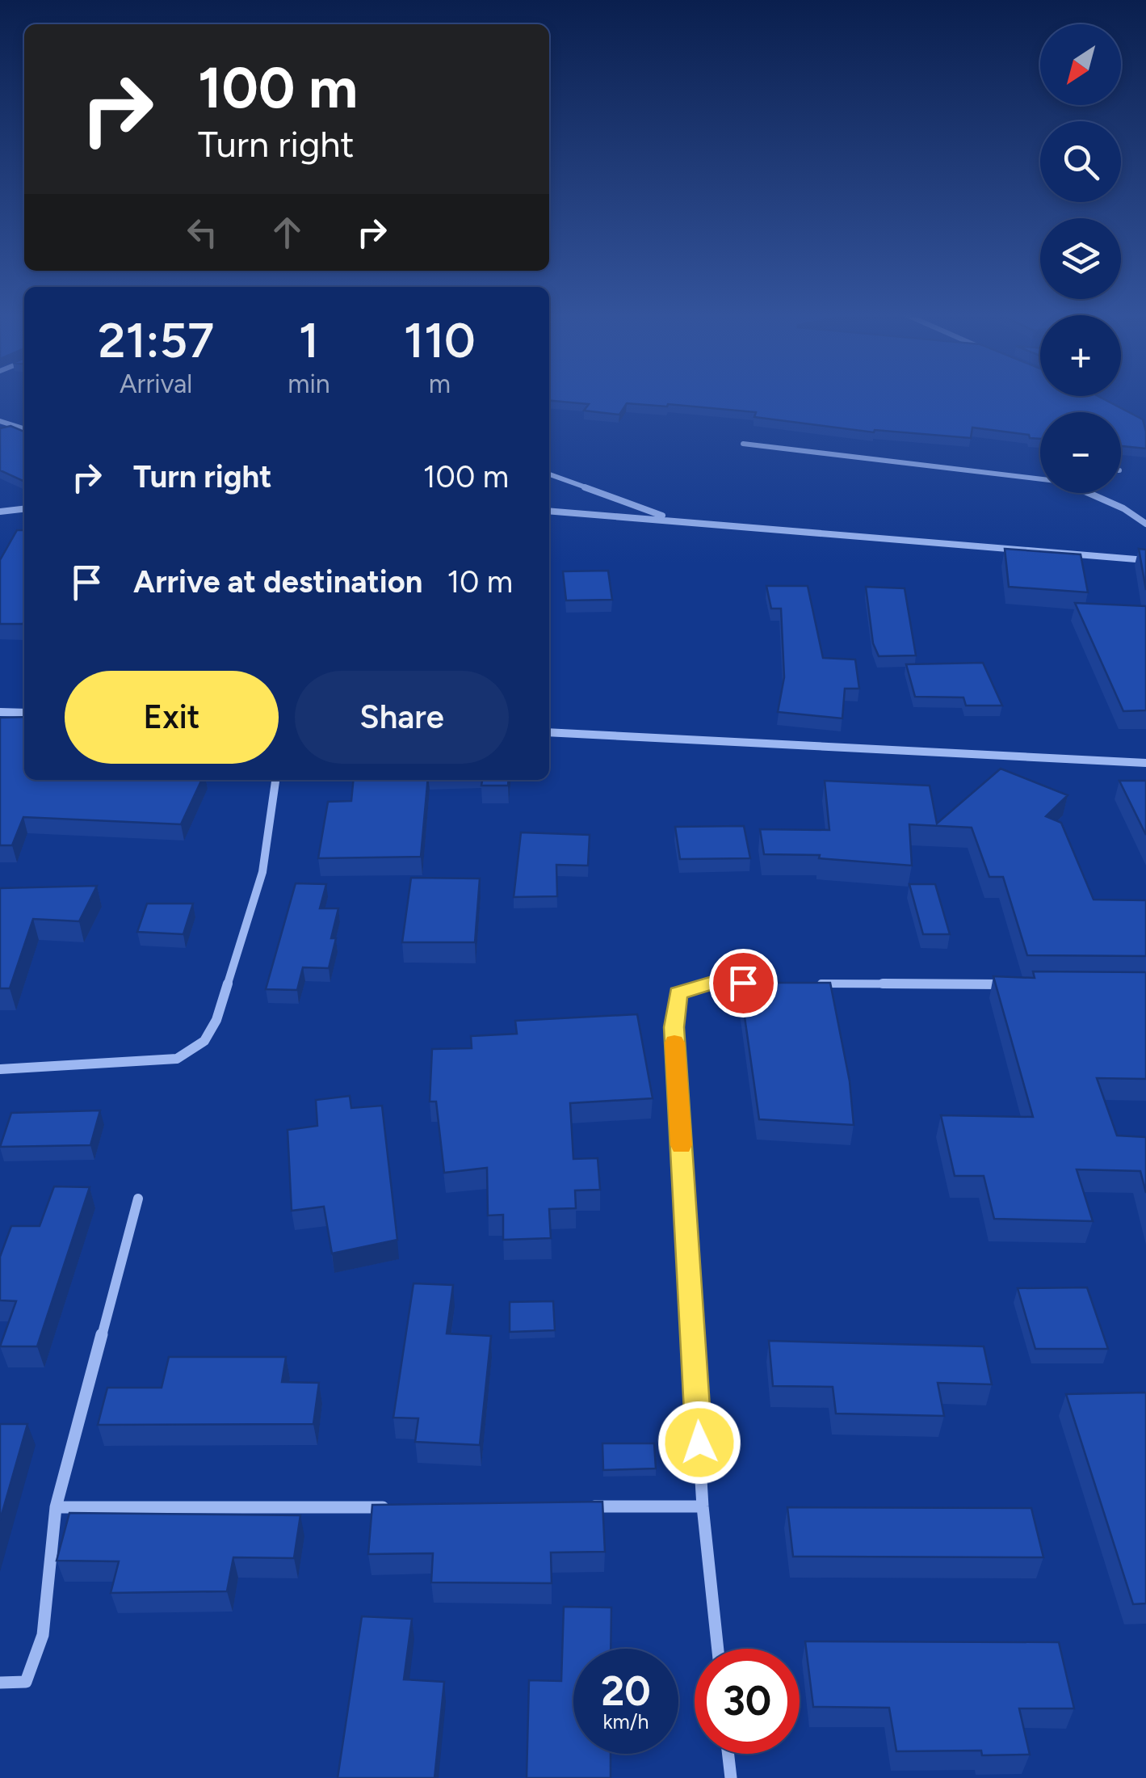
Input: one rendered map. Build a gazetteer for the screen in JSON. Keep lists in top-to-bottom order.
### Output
{
  "north": "bottom left",
  "page": {
    "map_buttons": ["+", "−"],
    "turn": ["100 m", "Turn right"],
    "eta": [
      "21:57",
      "Arrival",
      "1",
      "min",
      "110",
      "m"
    ],
    "list": [
      {
        "name": "Turn right",
        "value": "100 m"
      },
      {
        "name": "Arrive at destination",
        "value": "10 m"
      }
    ],
    "buttons": ["Exit", "Share"],
    "speed": "20 km/h",
    "limit": "30"
  }
}
